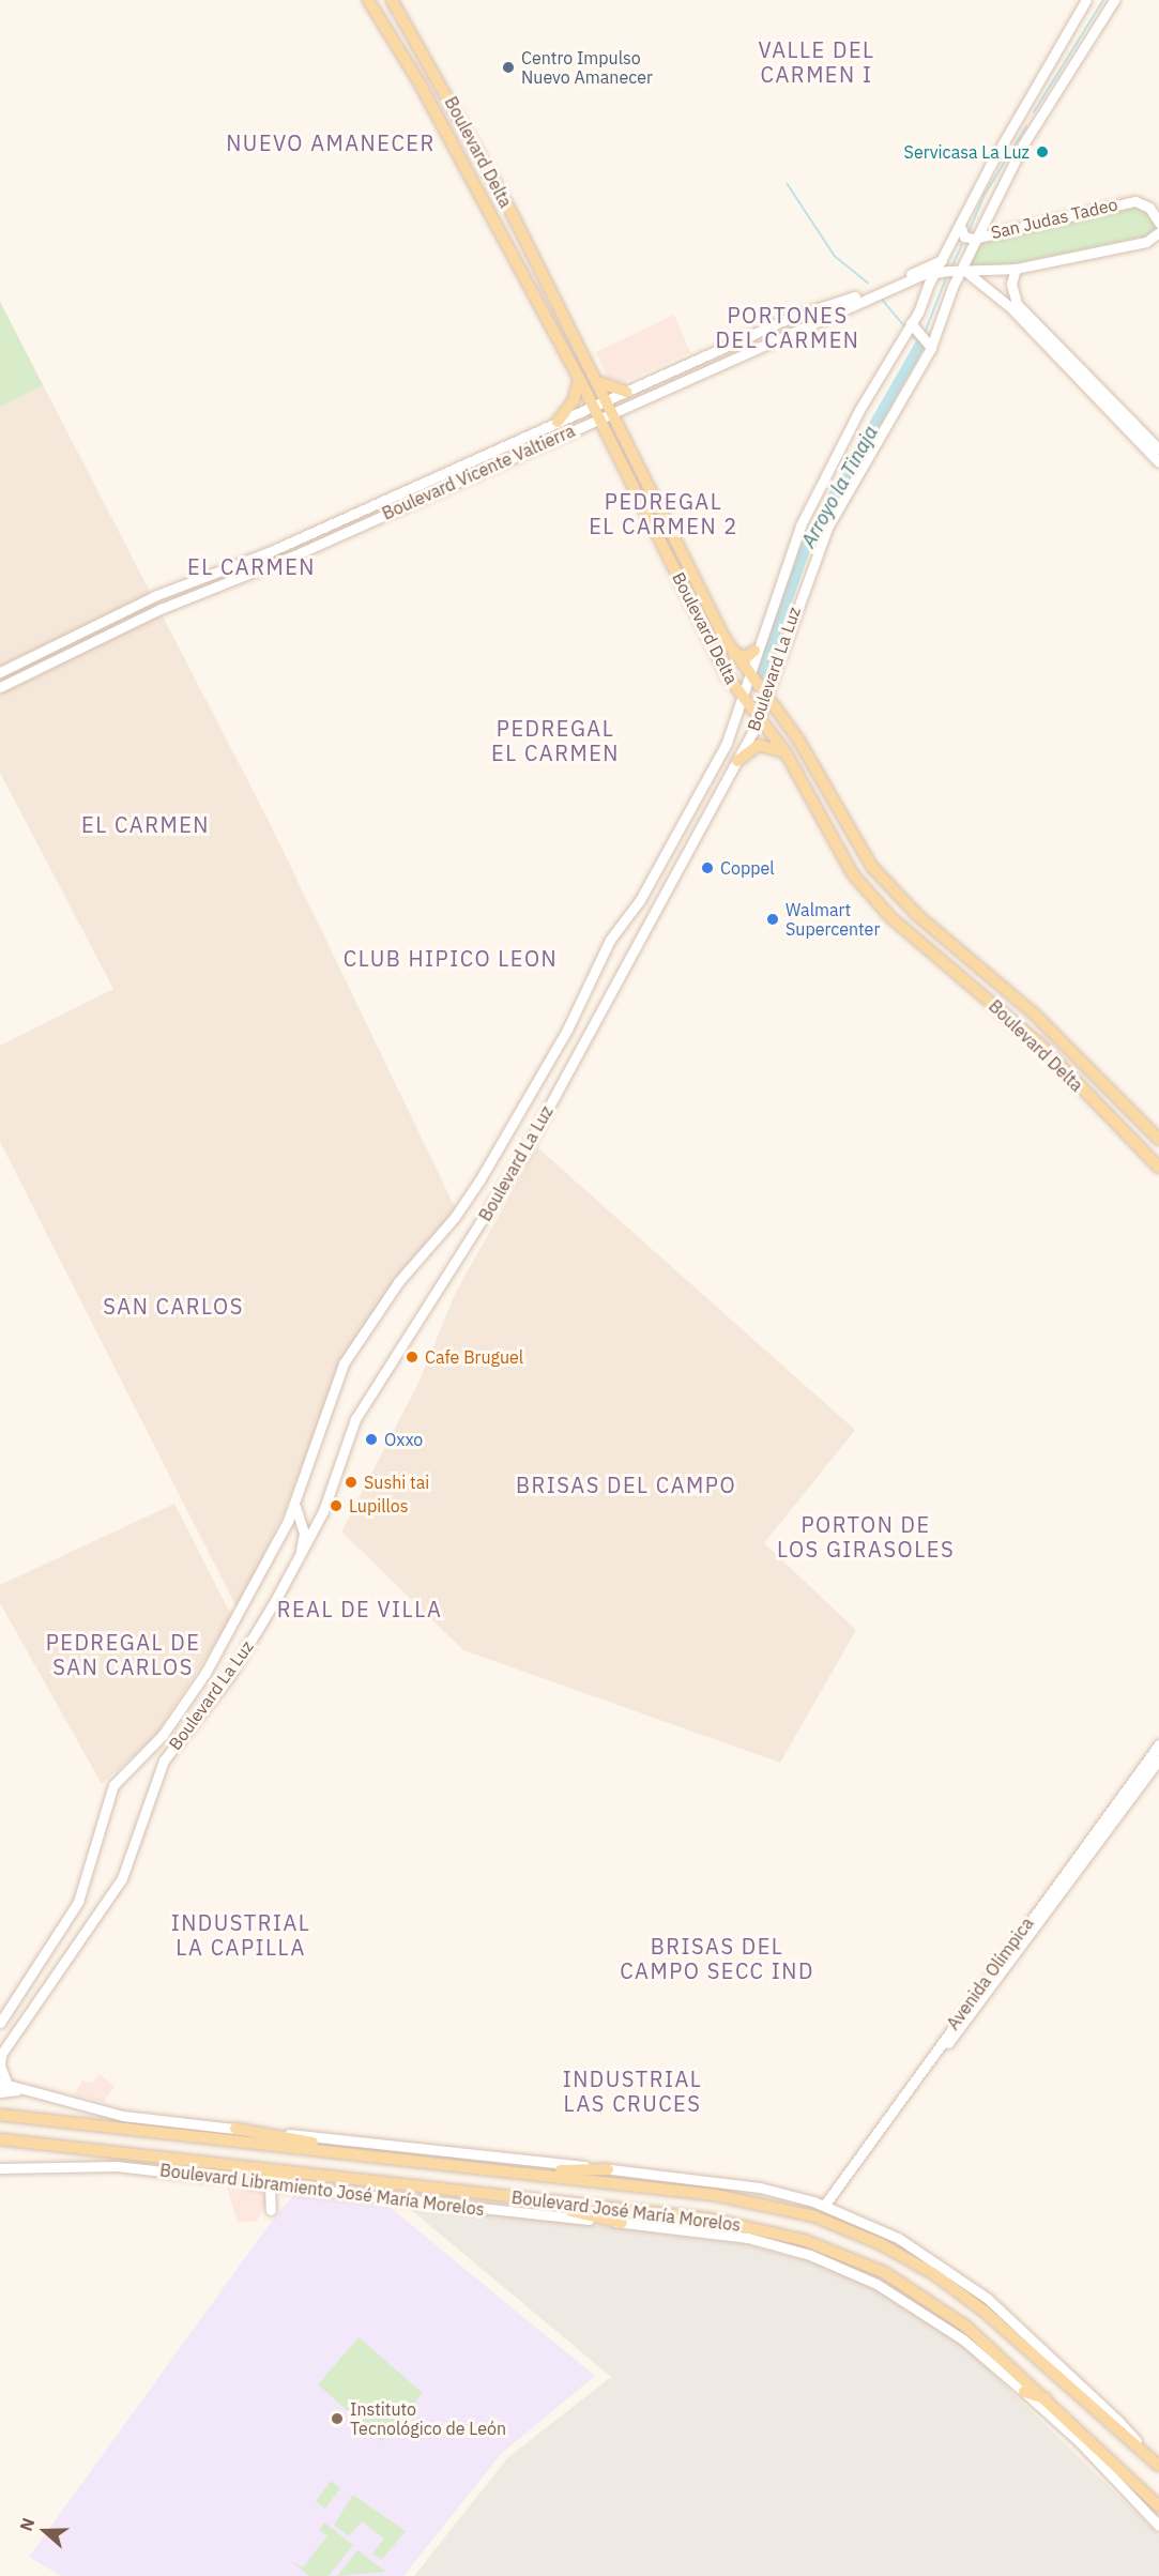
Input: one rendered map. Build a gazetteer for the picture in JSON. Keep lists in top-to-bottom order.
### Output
{
  "streets": {
    "main road": [
      "Boulevard Delta",
      "San Judas Tadeo",
      "Boulevard Vicente Valtierra",
      "Boulevard La Luz",
      "Avenida Olímpica",
      "Boulevard Libramiento José María Morelos",
      "Boulevard José María Morelos"
    ]
  },
  "crossings": [
    ["Boulevard Delta", "Boulevard Vicente Valtierra"],
    ["Boulevard Delta", "Boulevard La Luz"],
    ["San Judas Tadeo", "Boulevard La Luz"],
    ["Boulevard Vicente Valtierra", "Boulevard La Luz"]
  ],
  "districts": [
    "VALLE DEL CARMEN I",
    "NUEVO AMANECER",
    "PORTONES DEL CARMEN",
    "PEDREGAL EL CARMEN 2",
    "EL CARMEN",
    "PEDREGAL EL CARMEN",
    "EL CARMEN",
    "CLUB HIPICO LEON",
    "SAN CARLOS",
    "BRISAS DEL CAMPO",
    "PORTON DE LOS GIRASOLES",
    "REAL DE VILLA",
    "PEDREGAL DE SAN CARLOS",
    "INDUSTRIAL LA CAPILLA",
    "BRISAS DEL CAMPO SECC IND",
    "INDUSTRIAL LAS CRUCES"
  ],
  "water": ["Arroyo la Tinaja"],
  "places": [
    "Centro Impulso Nuevo Amanecer",
    "Servicasa La Luz",
    "Coppel",
    "Walmart Supercenter",
    "Cafe Bruguel",
    "Oxxo",
    "Sushi tai",
    "Lupillos",
    "Instituto Tecnológico de León"
  ],
  "north": "left"
}
